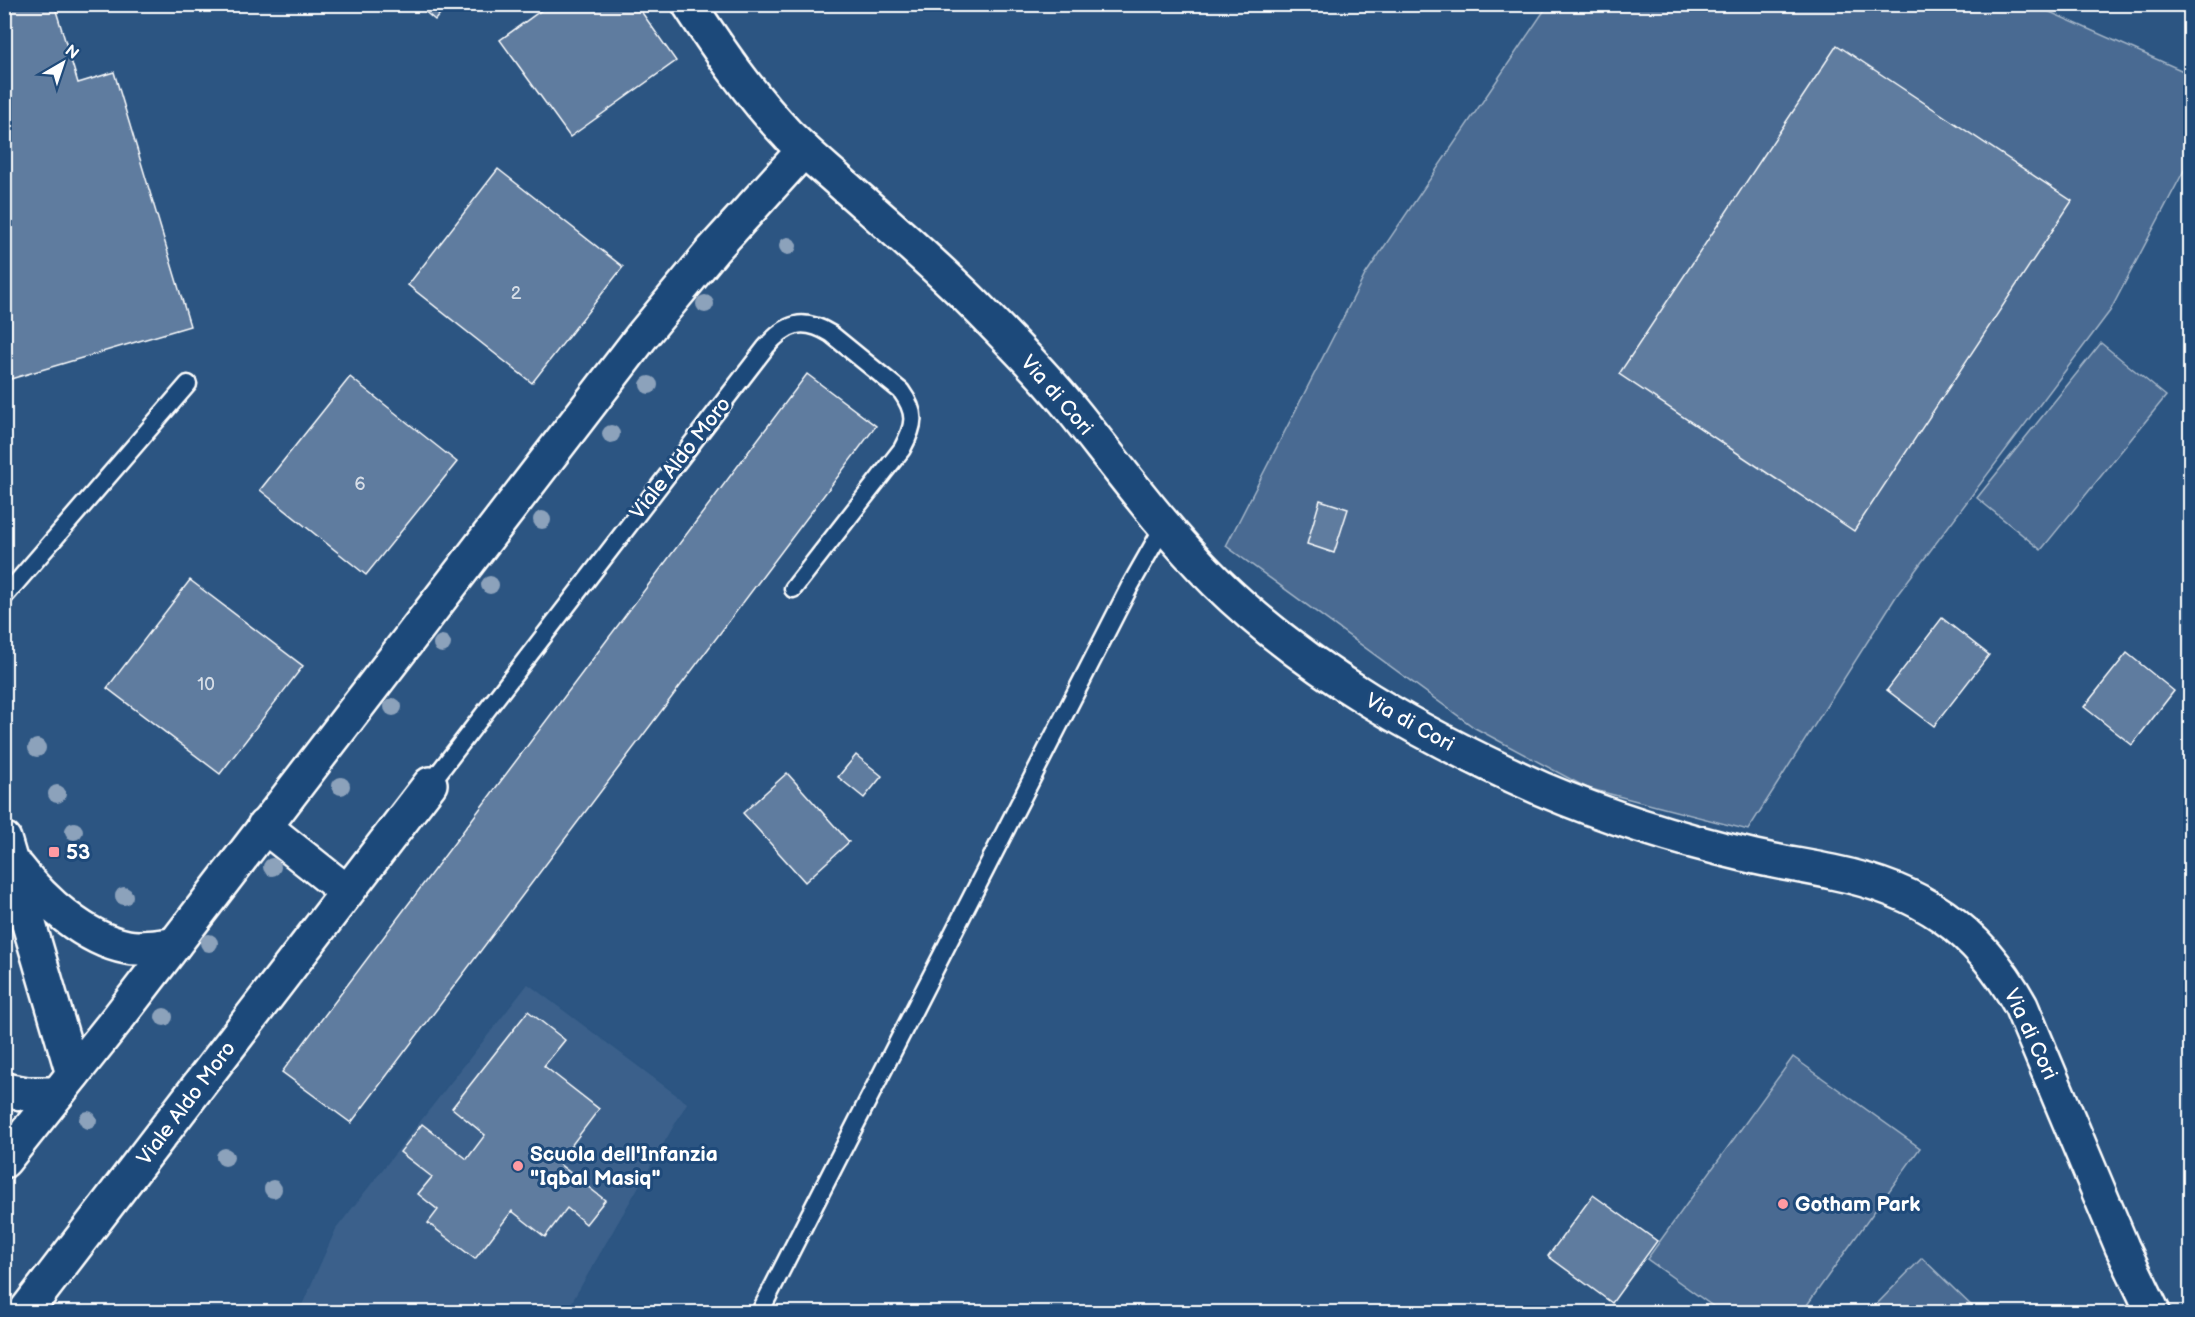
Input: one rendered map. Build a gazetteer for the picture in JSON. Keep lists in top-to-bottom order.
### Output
{
  "streets": {
    "street": ["Via di Cori", "Viale Aldo Moro"]
  },
  "places": {
    "transit": ["53"],
    "other": ["Scuola dell'Infanzia \"Iqbal Masiq\"", "Gotham Park"]
  },
  "house_numbers": ["2", "6", "10"],
  "north": "top right"
}
